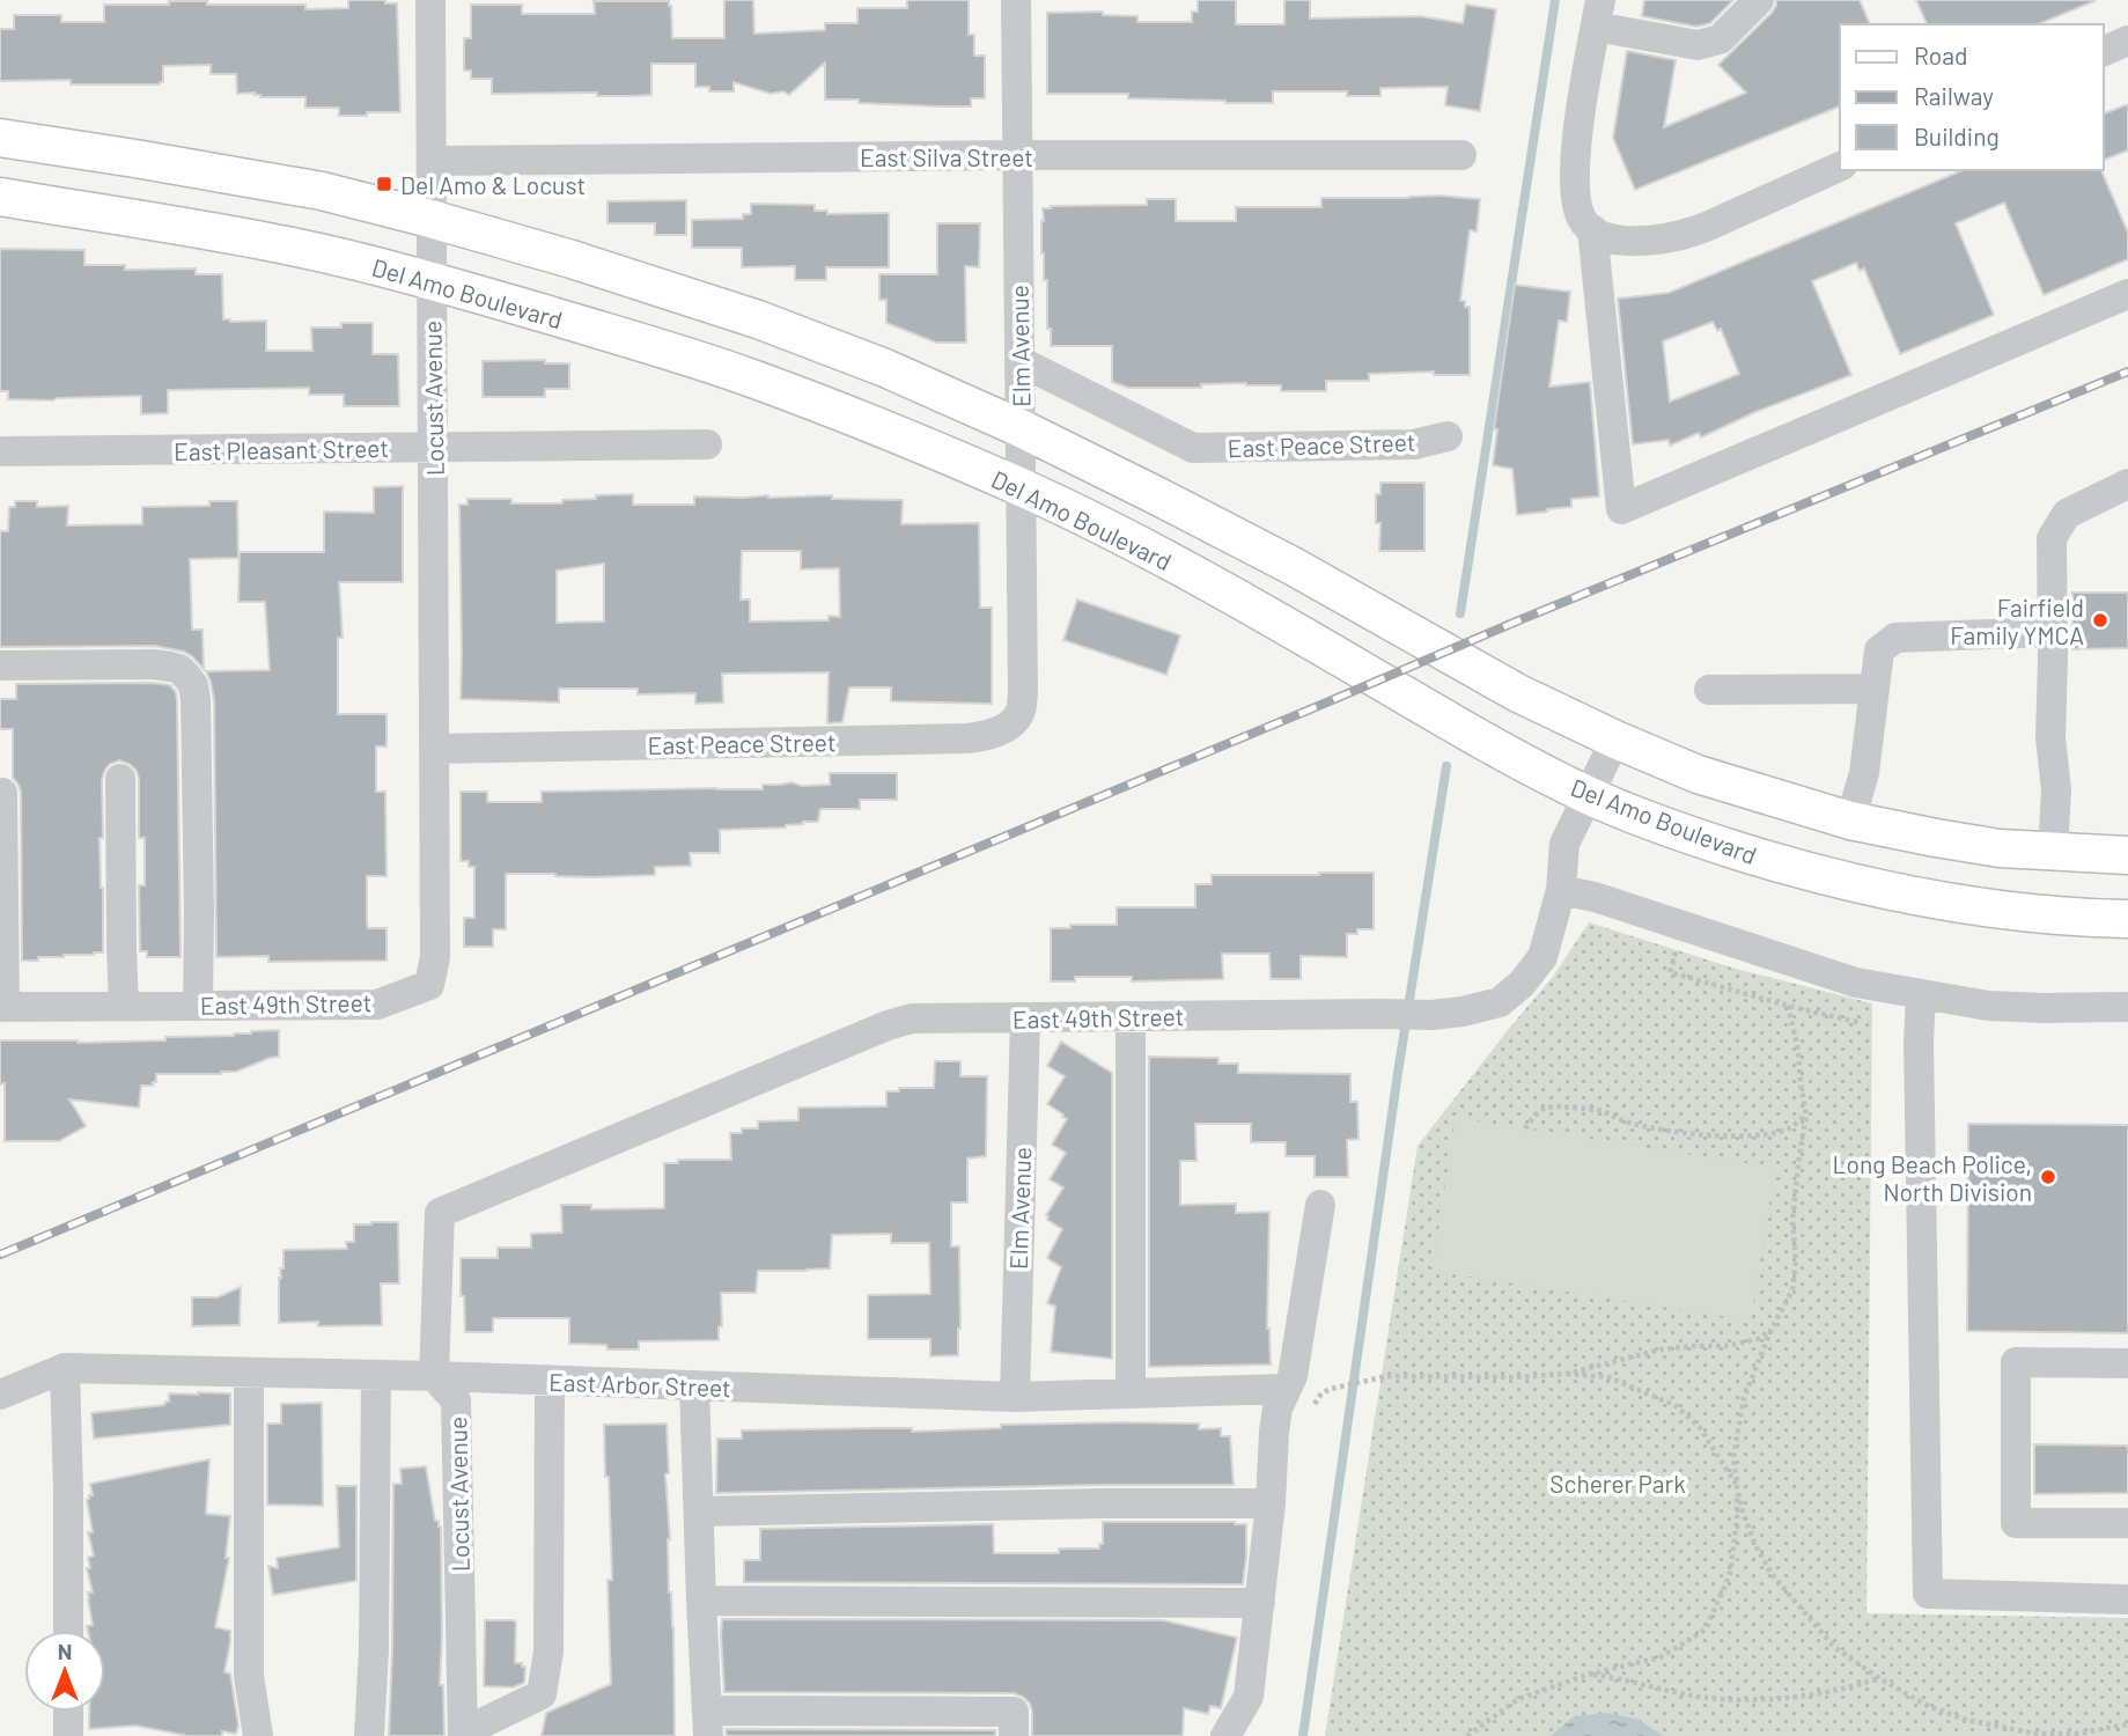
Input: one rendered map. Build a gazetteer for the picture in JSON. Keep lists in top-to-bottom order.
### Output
{
  "streets": {
    "main road": ["Del Amo Boulevard"],
    "street": [
      "East Silva Street",
      "Elm Avenue",
      "Locust Avenue",
      "East Peace Street",
      "East Pleasant Street",
      "East 49th Street",
      "East Arbor Street"
    ]
  },
  "crossings": [
    ["East Silva Street", "Elm Avenue"],
    ["East Silva Street", "Locust Avenue"],
    ["Del Amo Boulevard", "Elm Avenue"],
    ["Del Amo Boulevard", "Locust Avenue"],
    ["Del Amo Boulevard", "East 49th Street"],
    ["Elm Avenue", "East Peace Street"],
    ["Elm Avenue", "East 49th Street"],
    ["Elm Avenue", "East Arbor Street"],
    ["Locust Avenue", "East Peace Street"],
    ["Locust Avenue", "East Pleasant Street"],
    ["Locust Avenue", "East 49th Street"],
    ["Locust Avenue", "East Arbor Street"],
    ["East Peace Street", "East 49th Street"],
    ["East 49th Street", "East Arbor Street"]
  ],
  "parks": ["Scherer Park"],
  "places": {
    "transit": ["Del Amo & Locust"],
    "other": ["Fairfield Family YMCA", "Long Beach Police, North Division"]
  },
  "legend": ["Road", "Railway", "Building"],
  "north": "top"
}
